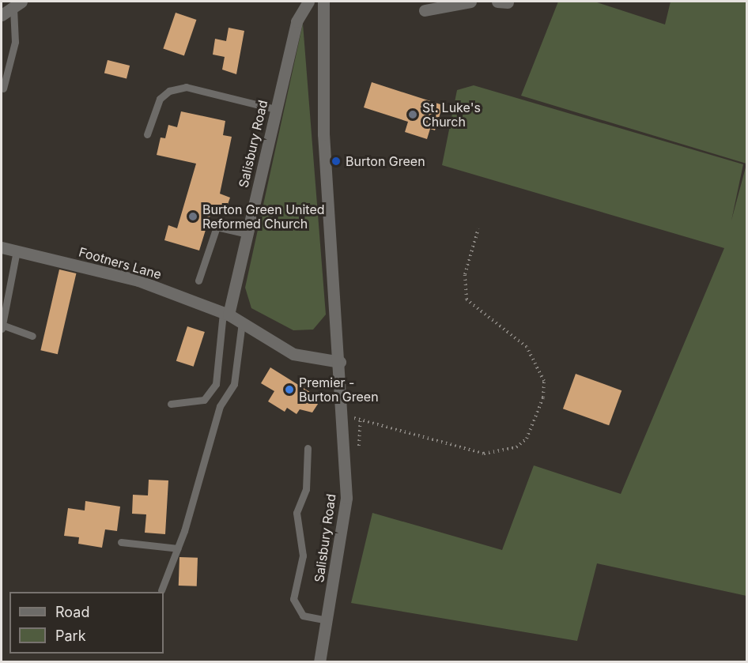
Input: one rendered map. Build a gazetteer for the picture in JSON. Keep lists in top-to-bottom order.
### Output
{
  "streets": {
    "street": ["Salisbury Road", "Footners Lane"]
  },
  "crossings": [
    ["Salisbury Road", "Footners Lane"]
  ],
  "places": [
    "St. Luke's Church",
    "Burton Green",
    "Burton Green United Reformed Church",
    "Premier - Burton Green"
  ],
  "legend": ["Road", "Park"]
}
